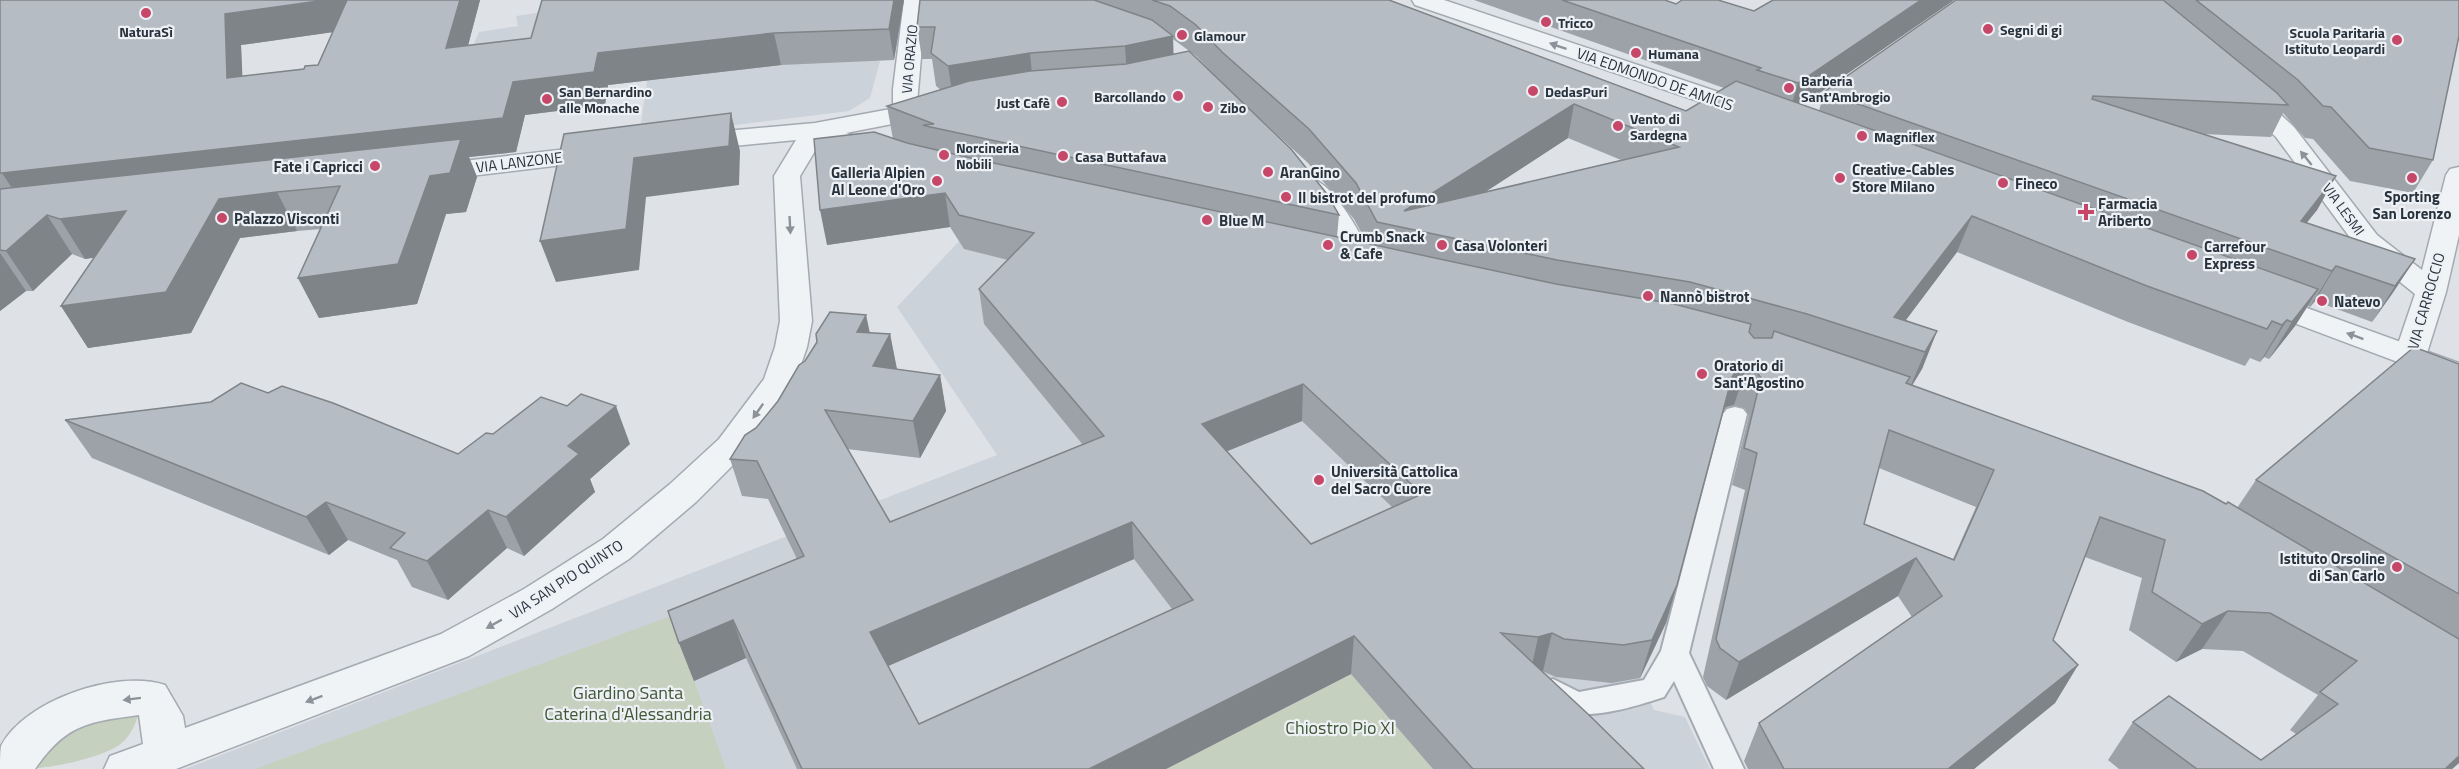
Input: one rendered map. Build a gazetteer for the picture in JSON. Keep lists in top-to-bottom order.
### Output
{
  "streets": {
    "street": [
      "VIA ORAZIO",
      "VIA EDMONDO DE AMICIS",
      "VIA LANZONE",
      "VIA LESMI",
      "VIA CARROCCIO",
      "VIA SAN PIO QUINTO"
    ]
  },
  "crossings": [
    ["VIA LESMI", "VIA CARROCCIO"]
  ],
  "one_way": ["VIA EDMONDO DE AMICIS", "VIA SAN PIO QUINTO"],
  "parks": ["Giardino Santa Caterina d'Alessandria", "Chiostro Pio XI"],
  "places": {
    "other": [
      "NaturaSì",
      "Tricco",
      "Segni di gi",
      "Glamour",
      "Scuola Paritaria Istituto Leopardi",
      "Humana",
      "Barberia Sant'Ambrogio",
      "DedasPuri",
      "Barcollando",
      "San Bernardino alle Monache",
      "Just Cafè",
      "Zibo",
      "Vento di Sardegna",
      "Magniflex",
      "Norcineria Nobili",
      "Casa Buttafava",
      "Fate i Capricci",
      "AranGino",
      "Creative-Cables Store Milano",
      "Sporting San Lorenzo",
      "Galleria Alpien Al Leone d'Oro",
      "Fineco",
      "Il bistrot del profumo",
      "Palazzo Visconti",
      "Blue M",
      "Crumb Snack & Cafe",
      "Casa Volonteri",
      "Carrefour Express",
      "Nannò bistrot",
      "Natevo",
      "Oratorio di Sant'Agostino",
      "Università Cattolica del Sacro Cuore",
      "Istituto Orsoline di San Carlo"
    ],
    "health": ["Farmacia Ariberto"]
  }
}
